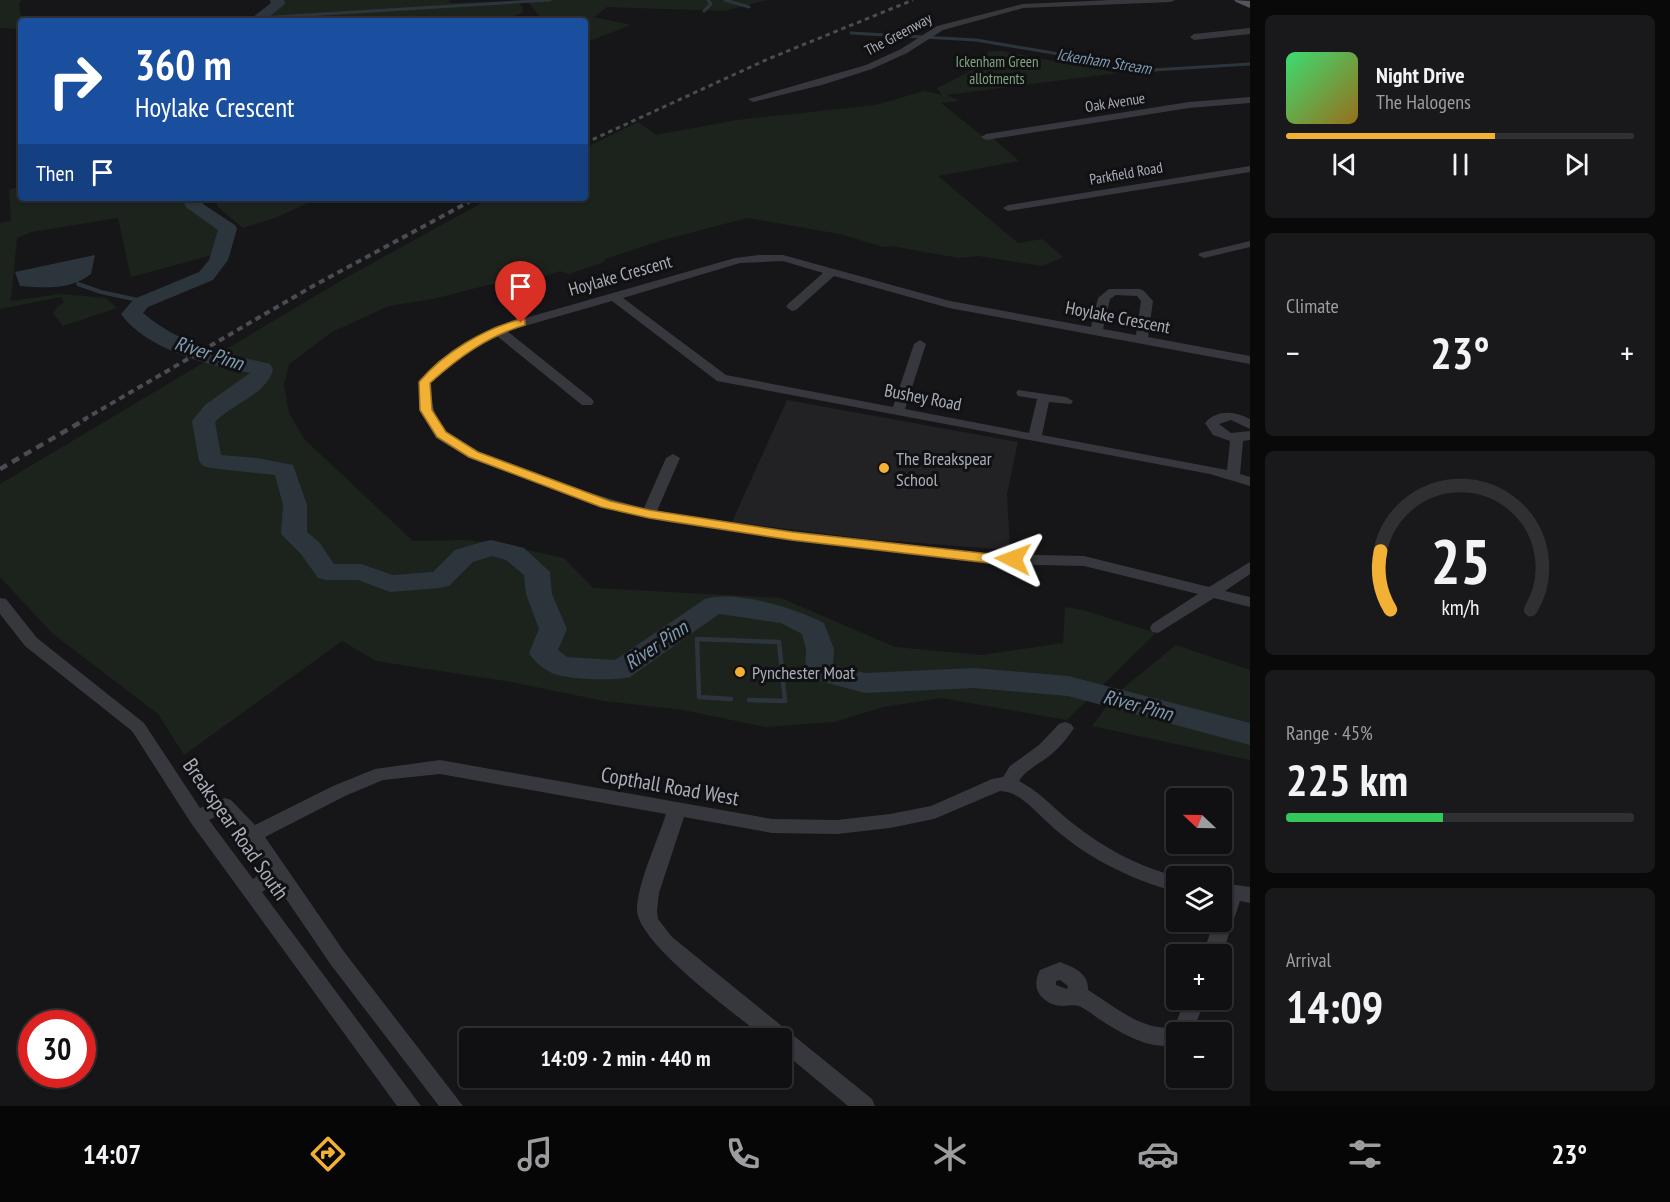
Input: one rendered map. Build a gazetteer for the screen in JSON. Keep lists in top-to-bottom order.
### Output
{
  "streets": {
    "street": [
      "The Greenway",
      "Oak Avenue",
      "Parkfield Road",
      "Hoylake Crescent",
      "Bushey Road",
      "Copthall Road West",
      "Breakspear Road South"
    ]
  },
  "crossings": [
    ["Hoylake Crescent", "Bushey Road"]
  ],
  "water": ["Ickenham Stream", "River Pinn"],
  "parks": ["Ickenham Green allotments"],
  "places": ["The Breakspear School", "Pynchester Moat"],
  "north": "left",
  "page": {
    "turn": ["360 m", "Hoylake Crescent"],
    "song": ["Night Drive", "The Halogens"],
    "then": "Then",
    "tile": [
      "Climate",
      ["Range · 45%", "225 km"],
      ["Arrival", "14:09"]
    ],
    "heat": ["−", "23°", "+"],
    "map_buttons": ["+", "−"],
    "limit": "30",
    "trip": "14:09 · 2 min · 440 m",
    "tabs": ["14:07", "23°"],
    "gauge": ["25", "km/h"]
  }
}
